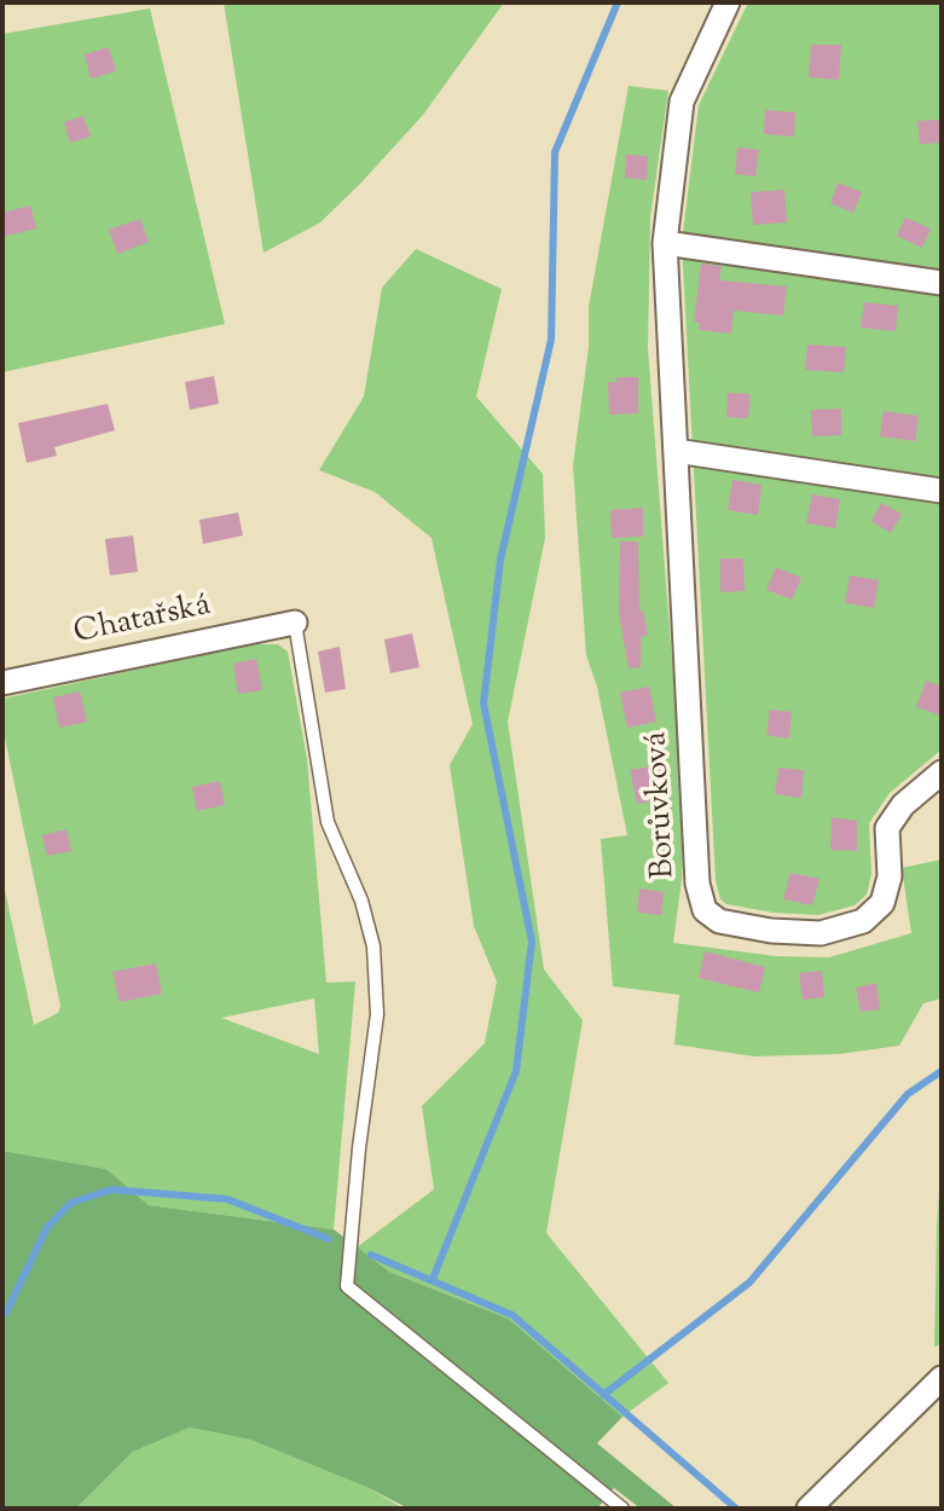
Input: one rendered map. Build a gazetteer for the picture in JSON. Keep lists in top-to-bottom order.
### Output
{
  "streets": {
    "street": ["Chatařská", "Borůvková"]
  }
}
